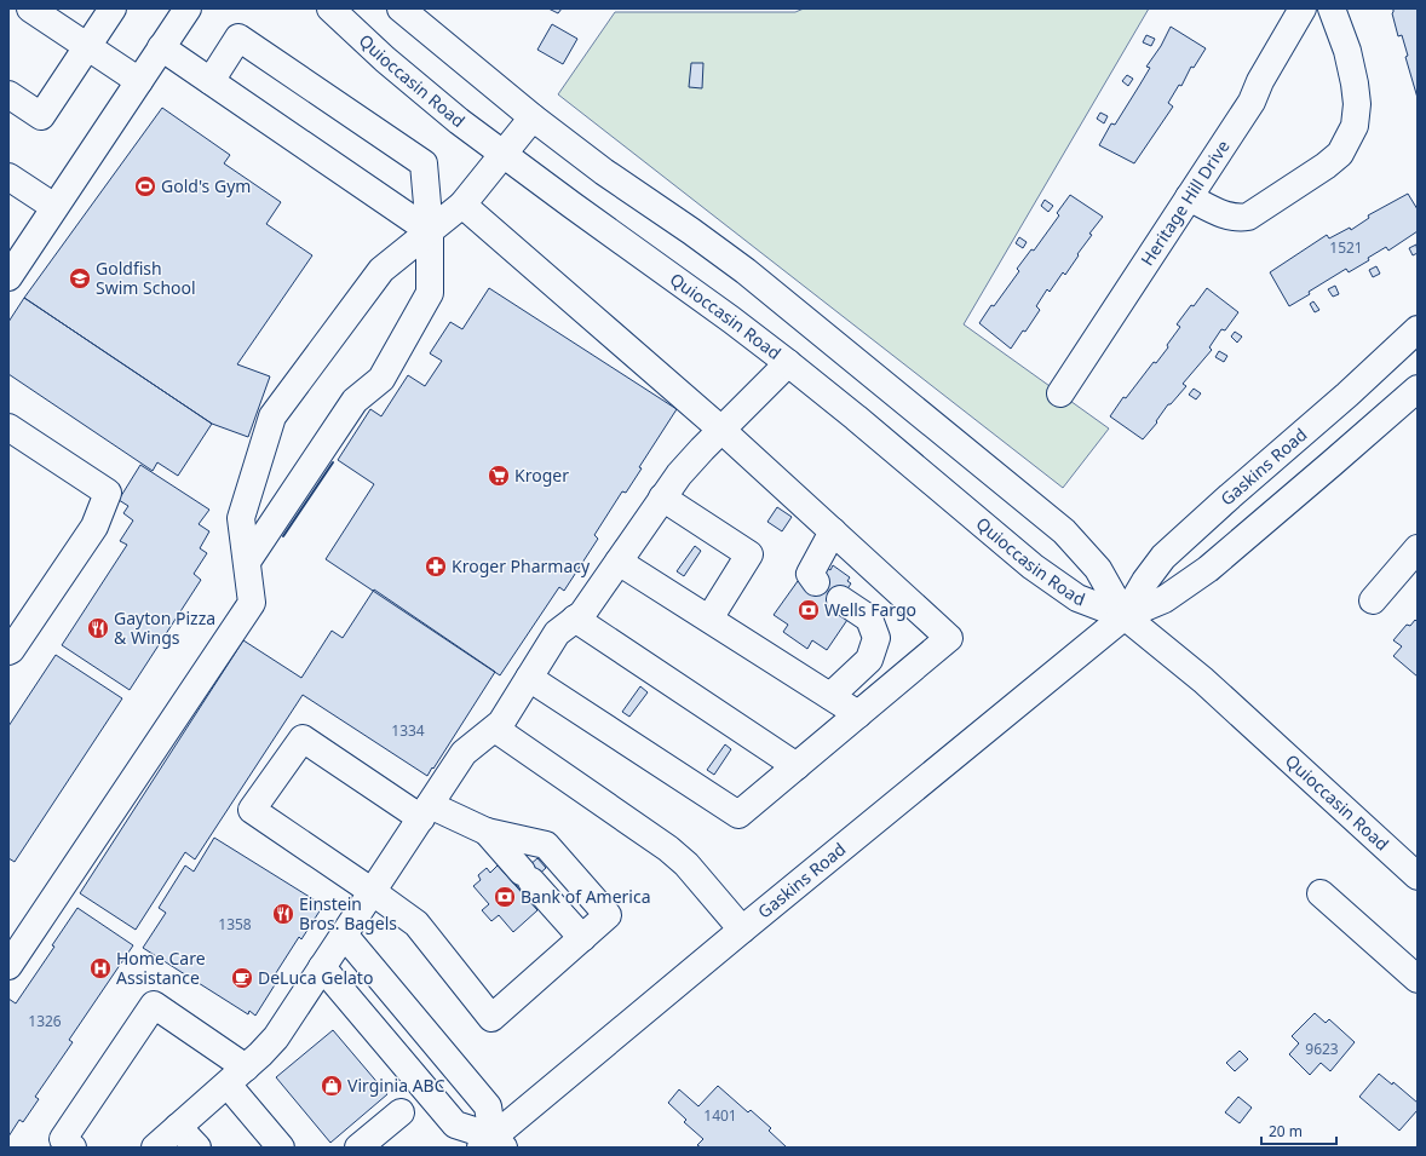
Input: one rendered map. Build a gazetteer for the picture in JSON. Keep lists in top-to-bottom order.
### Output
{
  "streets": {
    "main road": ["Quioccasin Road", "Heritage Hill Drive", "Gaskins Road"]
  },
  "crossings": [
    ["Quioccasin Road", "Gaskins Road"]
  ],
  "places": {
    "sports": ["Gold's Gym"],
    "school or university": ["Goldfish Swim School"],
    "supermarket": ["Kroger"],
    "pharmacy": ["Kroger Pharmacy"],
    "bank": ["Wells Fargo", "Bank of America"],
    "restaurant": ["Gayton Pizza & Wings", "Einstein Bros. Bagels"],
    "hospital": ["Home Care Assistance"],
    "cafe": ["DeLuca Gelato"],
    "shop": ["Virginia ABC"]
  },
  "house_numbers": [
    "1521",
    "1334",
    "1358",
    "1326",
    "9623",
    "1401"
  ],
  "scale_bar": "20 m"
}
